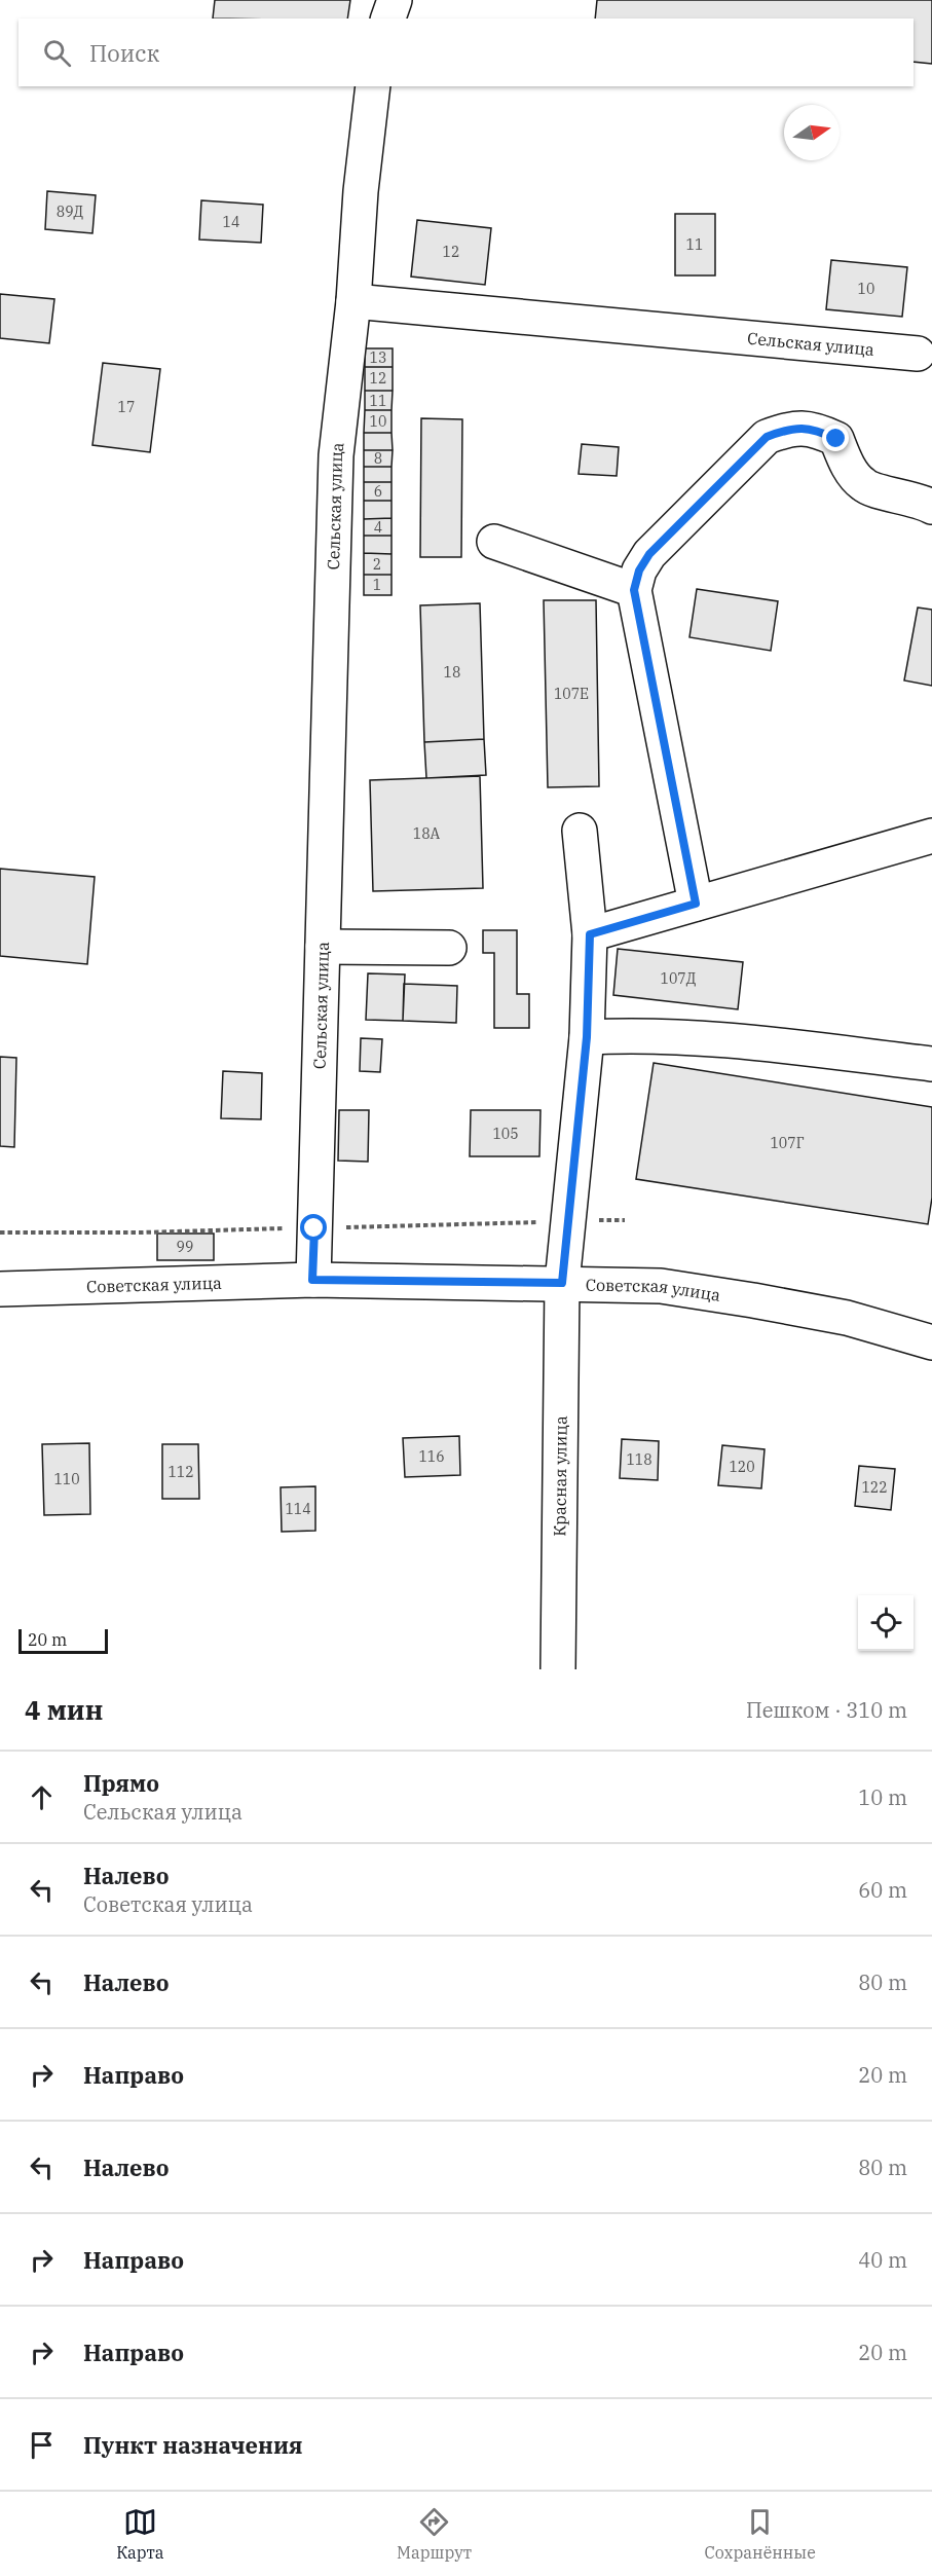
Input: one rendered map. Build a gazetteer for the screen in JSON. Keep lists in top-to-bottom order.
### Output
{
  "streets": {
    "street": ["Сельская улица", "Советская улица", "Красная улица"]
  },
  "crossings": [
    ["Сельская улица", "Советская улица"],
    ["Советская улица", "Красная улица"]
  ],
  "house_numbers": [
    "89Д",
    "14",
    "11",
    "12",
    "10",
    "13",
    "12",
    "11",
    "17",
    "10",
    "8",
    "6",
    "4",
    "2",
    "1",
    "18",
    "107Е",
    "18А",
    "107Д",
    "105",
    "107Г",
    "99",
    "116",
    "118",
    "120",
    "112",
    "110",
    "122",
    "114"
  ],
  "scale_bar": "20 m",
  "north": "right",
  "page": {
    "search": "Поиск",
    "scale": "20 m",
    "heading": ["4 мин", "Пешком · 310 m"],
    "list": [
      ["Прямо", "Сельская улица", "10 m"],
      ["Налево", "Советская улица", "60 m"],
      ["Налево", "80 m"],
      ["Направо", "20 m"],
      ["Налево", "80 m"],
      ["Направо", "40 m"],
      ["Направо", "20 m"],
      "Пункт назначения"
    ],
    "nav": ["Карта", "Маршрут", "Сохранённые"]
  }
}
